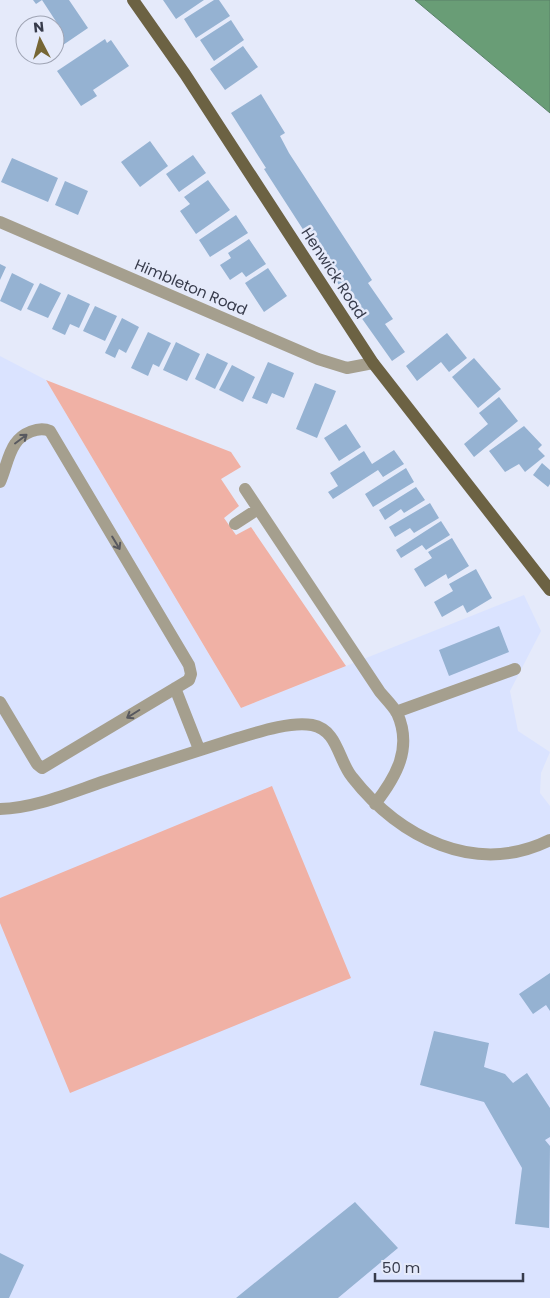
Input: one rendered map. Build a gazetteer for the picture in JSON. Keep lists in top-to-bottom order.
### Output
{
  "streets": {
    "main road": ["Henwick Road"],
    "street": ["Himbleton Road"]
  },
  "crossings": [
    ["Henwick Road", "Himbleton Road"]
  ],
  "scale_bar": "50 m",
  "north": "top"
}
